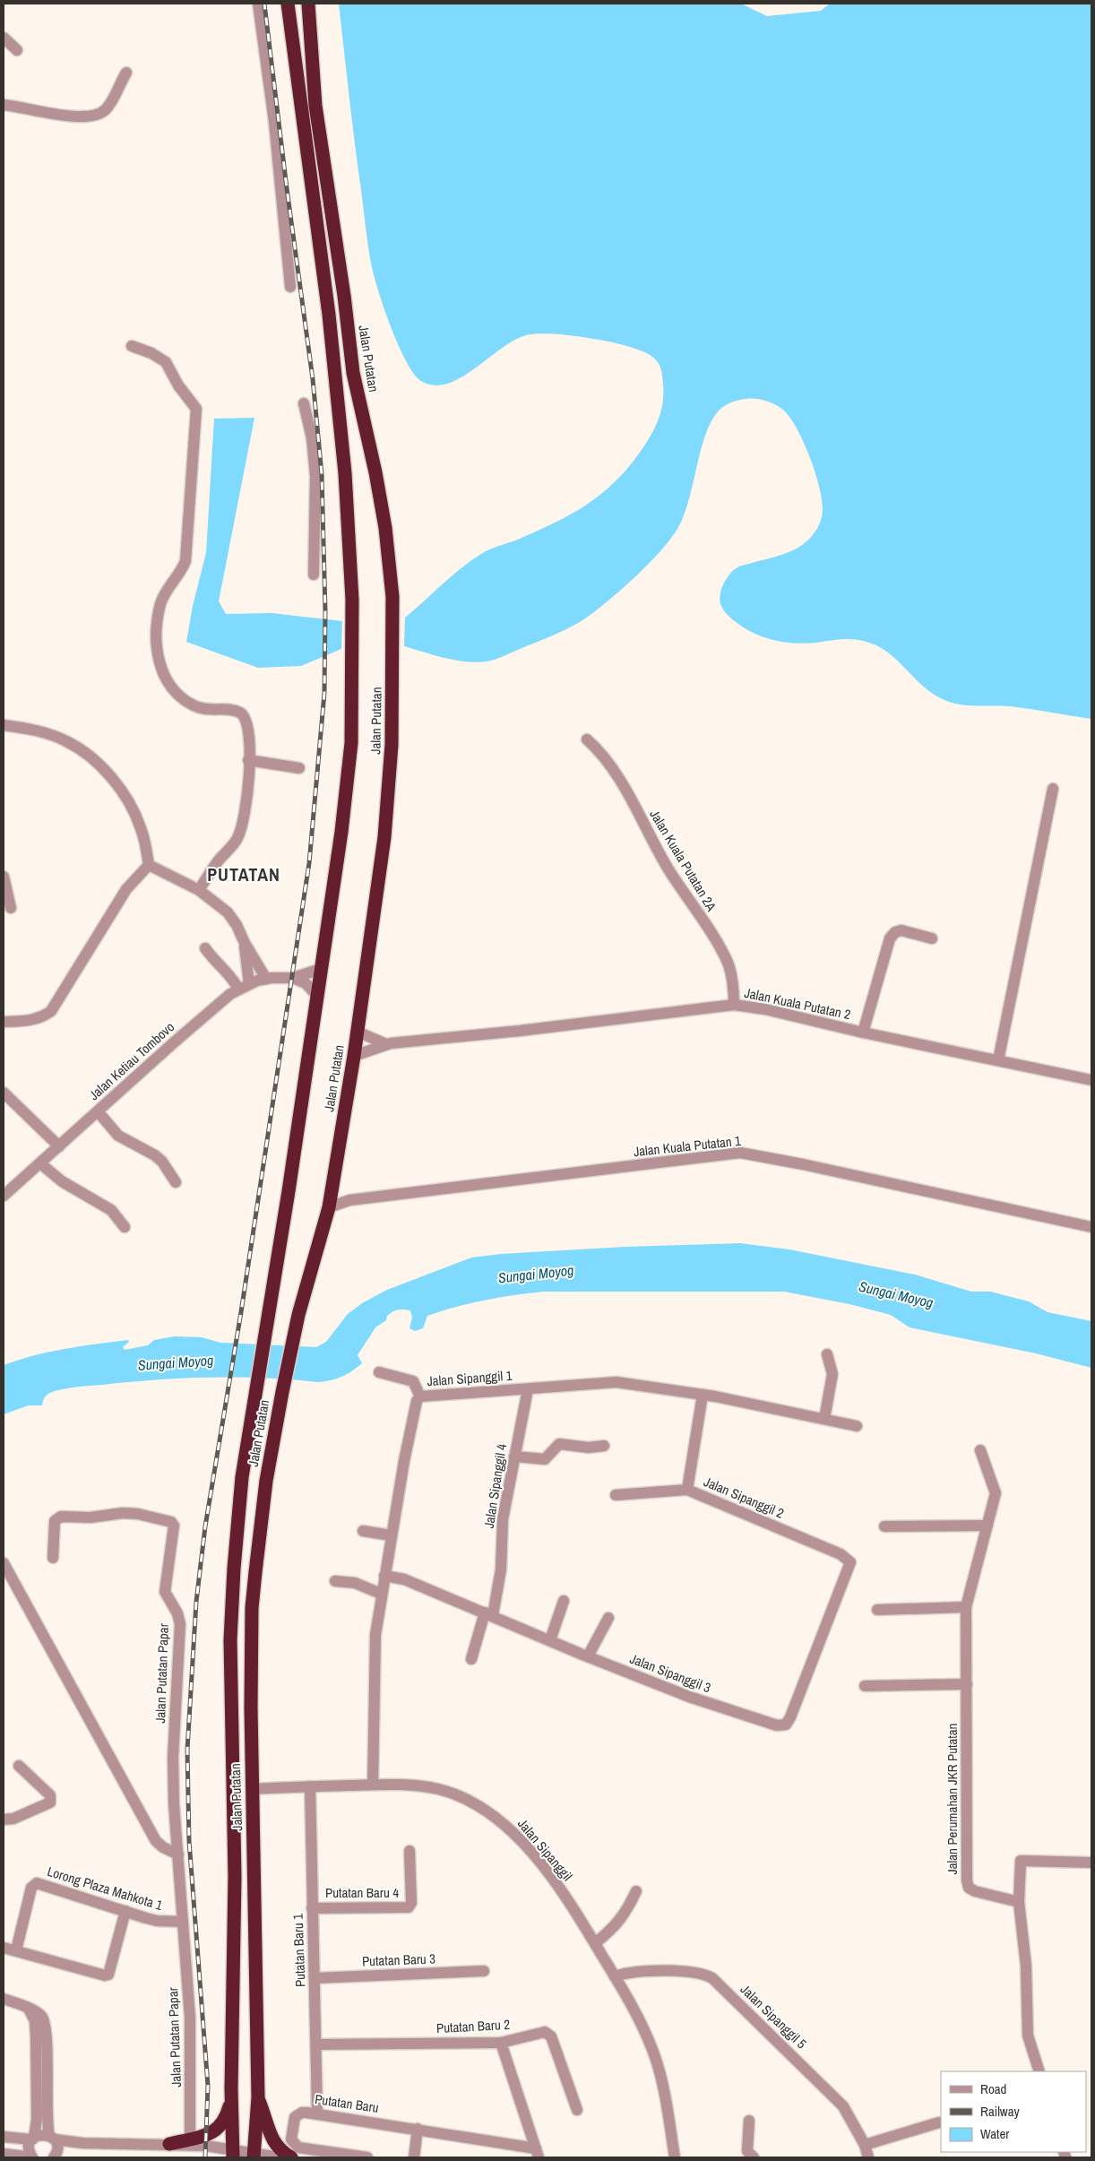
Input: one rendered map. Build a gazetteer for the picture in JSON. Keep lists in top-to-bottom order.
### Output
{
  "streets": {
    "highway": ["Jalan Putatan"],
    "street": [
      "Jalan Kuala Putatan 2A",
      "Jalan Kuala Putatan 2",
      "Jalan Ketiau Tombovo",
      "Jalan Kuala Putatan 1",
      "Jalan Sipanggil 1",
      "Jalan Sipanggil 4",
      "Jalan Sipanggil 2",
      "Jalan Putatan Papar",
      "Jalan Sipanggil 3",
      "Jalan Perumahan JKR Putatan",
      "Jalan Sipanggil",
      "Lorong Plaza Mahkota 1",
      "Putatan Baru 4",
      "Putatan Baru 1",
      "Putatan Baru 3",
      "Jalan Sipanggil 5",
      "Putatan Baru 2",
      "Putatan Baru"
    ]
  },
  "crossings": [
    ["Jalan Putatan", "Jalan Kuala Putatan 2"],
    ["Jalan Putatan", "Jalan Ketiau Tombovo"],
    ["Jalan Putatan", "Jalan Kuala Putatan 1"],
    ["Jalan Putatan", "Jalan Sipanggil"],
    ["Jalan Kuala Putatan 2A", "Jalan Kuala Putatan 2"],
    ["Jalan Sipanggil 1", "Jalan Sipanggil 4"],
    ["Jalan Sipanggil 1", "Jalan Sipanggil 2"],
    ["Jalan Sipanggil 1", "Jalan Sipanggil 3"],
    ["Jalan Sipanggil 1", "Jalan Sipanggil"],
    ["Jalan Sipanggil 4", "Jalan Sipanggil 3"],
    ["Jalan Sipanggil 2", "Jalan Sipanggil 3"],
    ["Jalan Putatan Papar", "Lorong Plaza Mahkota 1"],
    ["Jalan Sipanggil", "Putatan Baru 1"],
    ["Jalan Sipanggil", "Jalan Sipanggil 5"],
    ["Putatan Baru 4", "Putatan Baru 1"],
    ["Putatan Baru 1", "Putatan Baru 3"],
    ["Putatan Baru 1", "Putatan Baru 2"],
    ["Putatan Baru 1", "Putatan Baru"]
  ],
  "districts": ["PUTATAN"],
  "water": ["Sungai Moyog"],
  "legend": ["Road", "Railway", "Water"]
}
